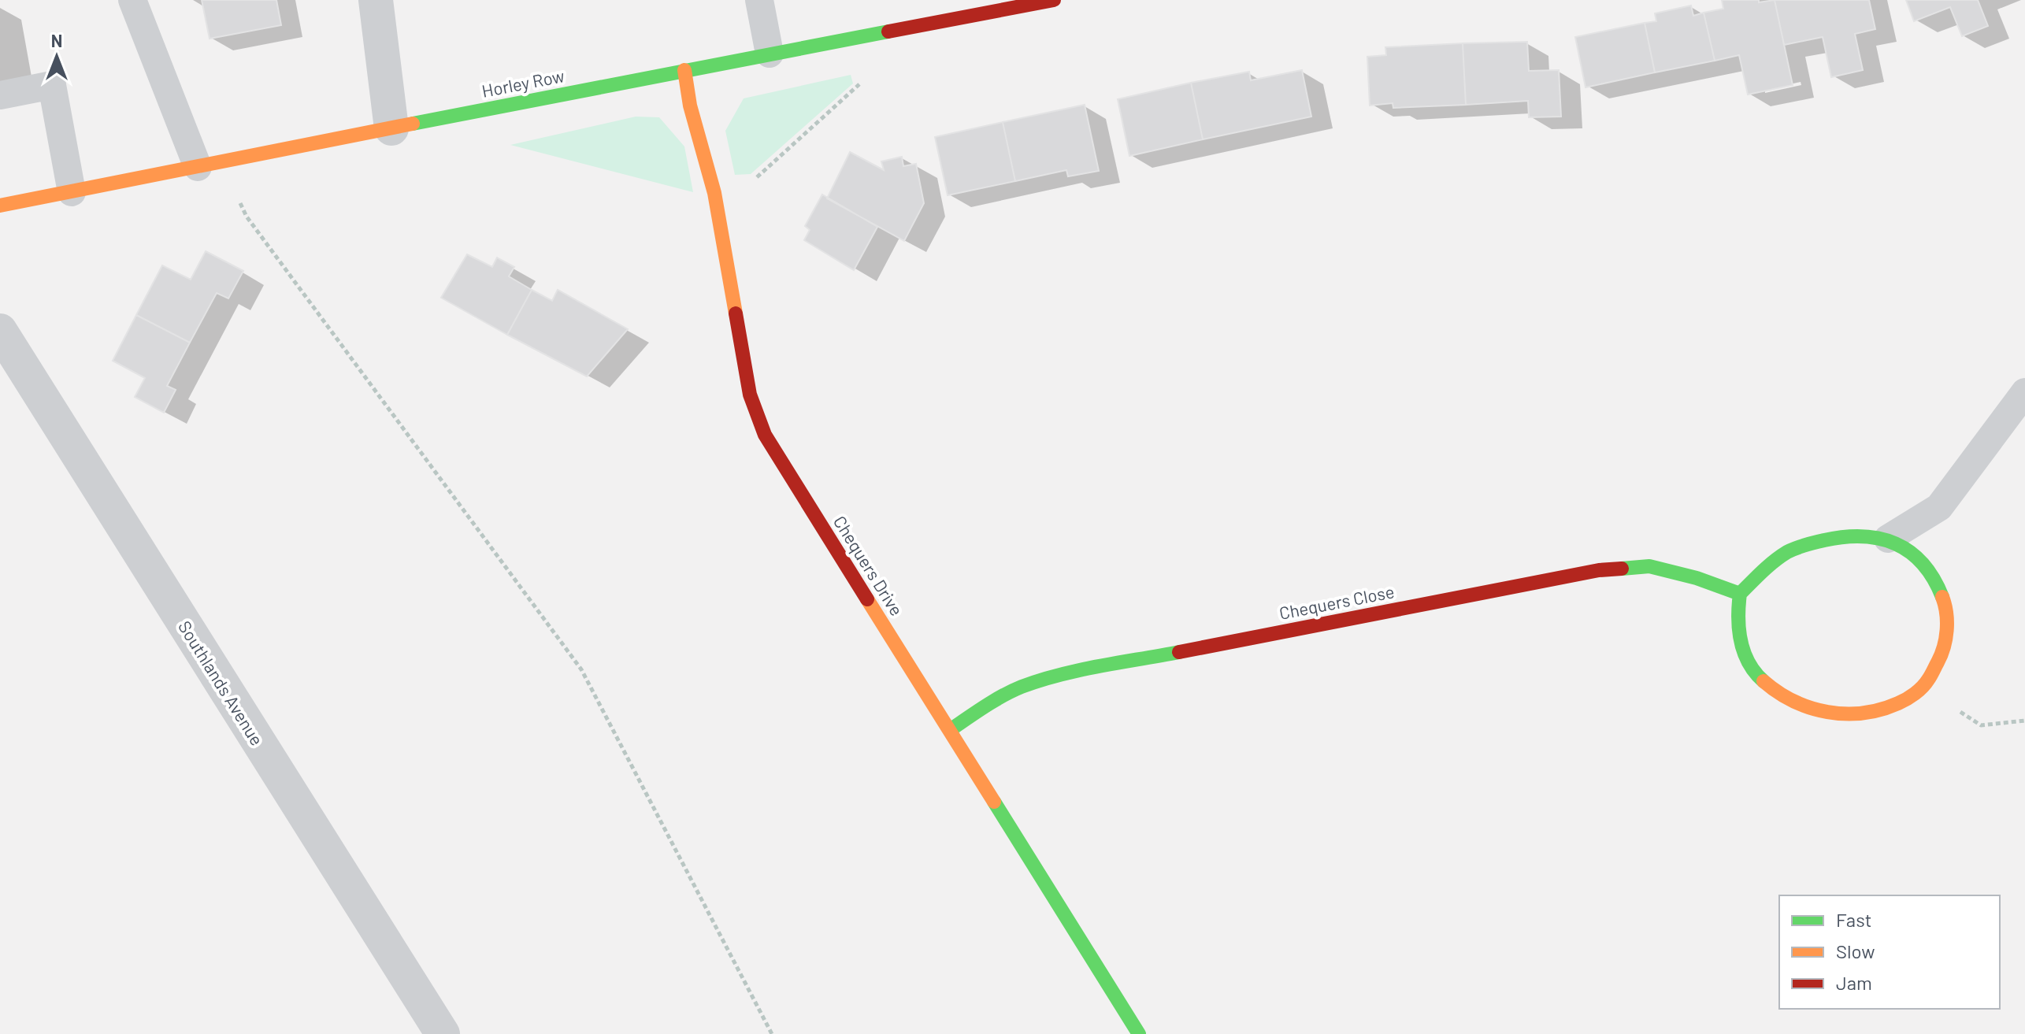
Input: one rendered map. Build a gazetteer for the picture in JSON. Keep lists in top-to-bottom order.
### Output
{
  "streets": {
    "street": [
      "Horley Row",
      "Chequers Drive",
      "Chequers Close",
      "Southlands Avenue"
    ]
  },
  "crossings": [
    ["Horley Row", "Chequers Drive"],
    ["Chequers Drive", "Chequers Close"]
  ],
  "legend": ["Fast", "Slow", "Jam"],
  "north": "top"
}
